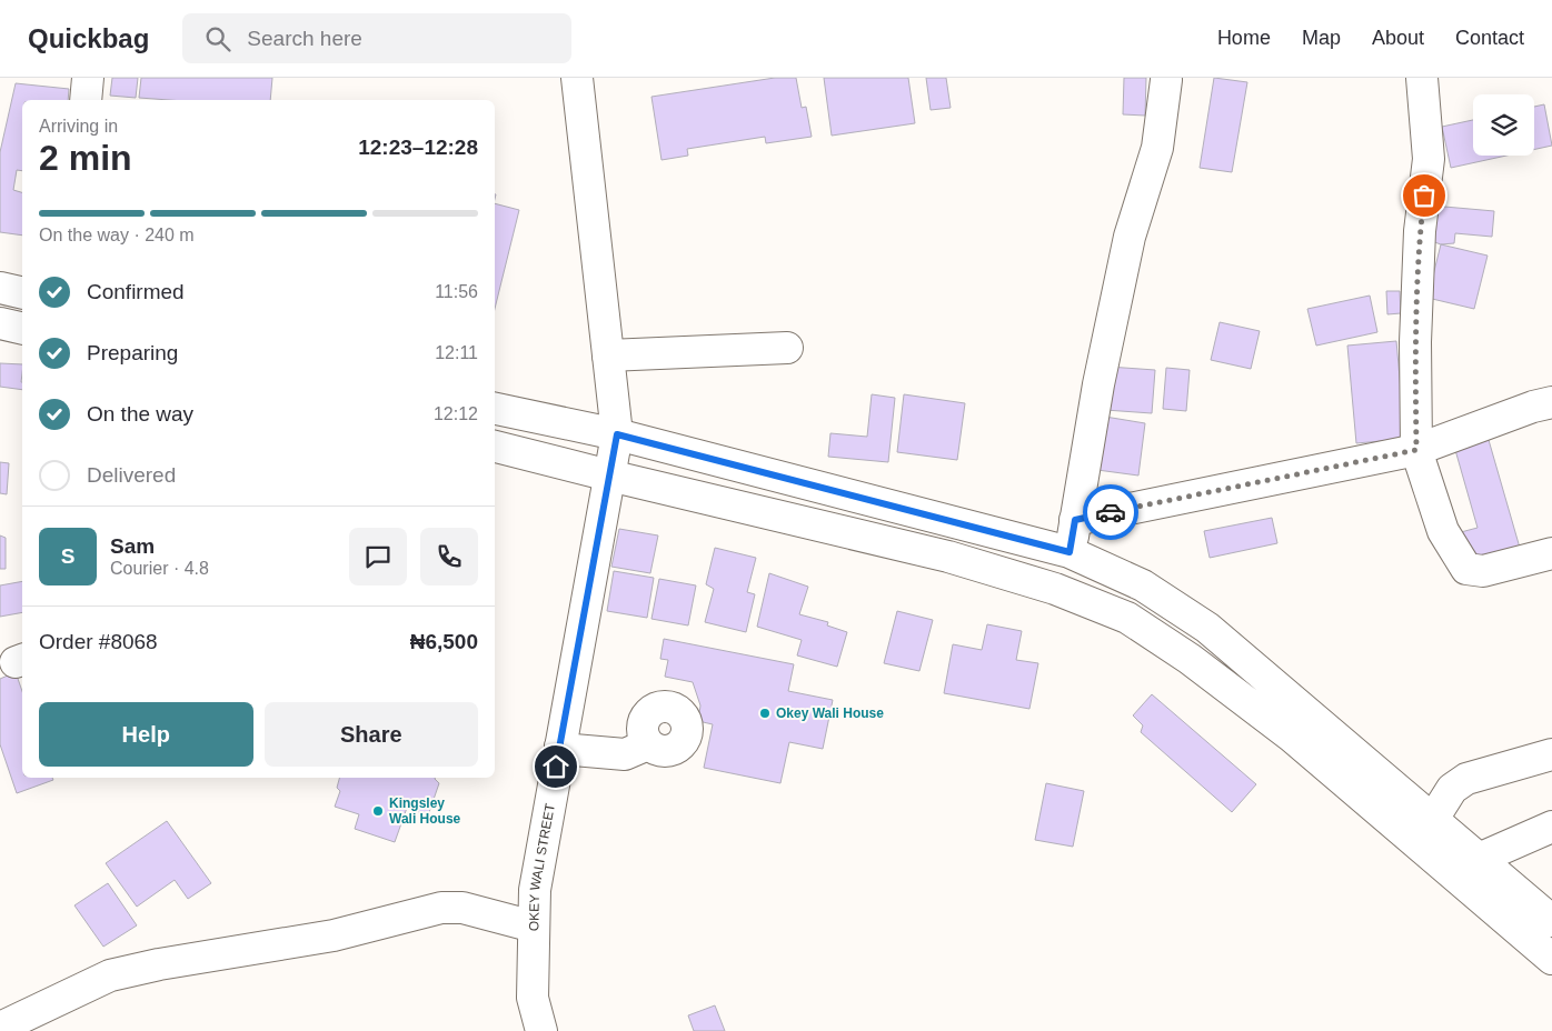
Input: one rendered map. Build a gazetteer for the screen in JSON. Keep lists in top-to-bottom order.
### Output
{
  "streets": {
    "street": ["OKEY WALI STREET"]
  },
  "places": ["Okey Wali House", "Kingsley Wali House"],
  "page": {
    "header": "Quickbag",
    "search": "Search here",
    "nav": [
      "Home",
      "Map",
      "About",
      "Contact"
    ],
    "heading": ["2 min", "Arriving in", "12:23–12:28"],
    "panel": [
      "Sam",
      "Courier · 4.8",
      "Order #8068",
      "₦6,500"
    ],
    "bar": "On the way · 240 m",
    "list": [
      ["Confirmed", "11:56"],
      ["Preparing", "12:11"],
      ["On the way", "12:12"],
      "Delivered"
    ],
    "round": "S",
    "buttons": ["Help", "Share"]
  }
}
